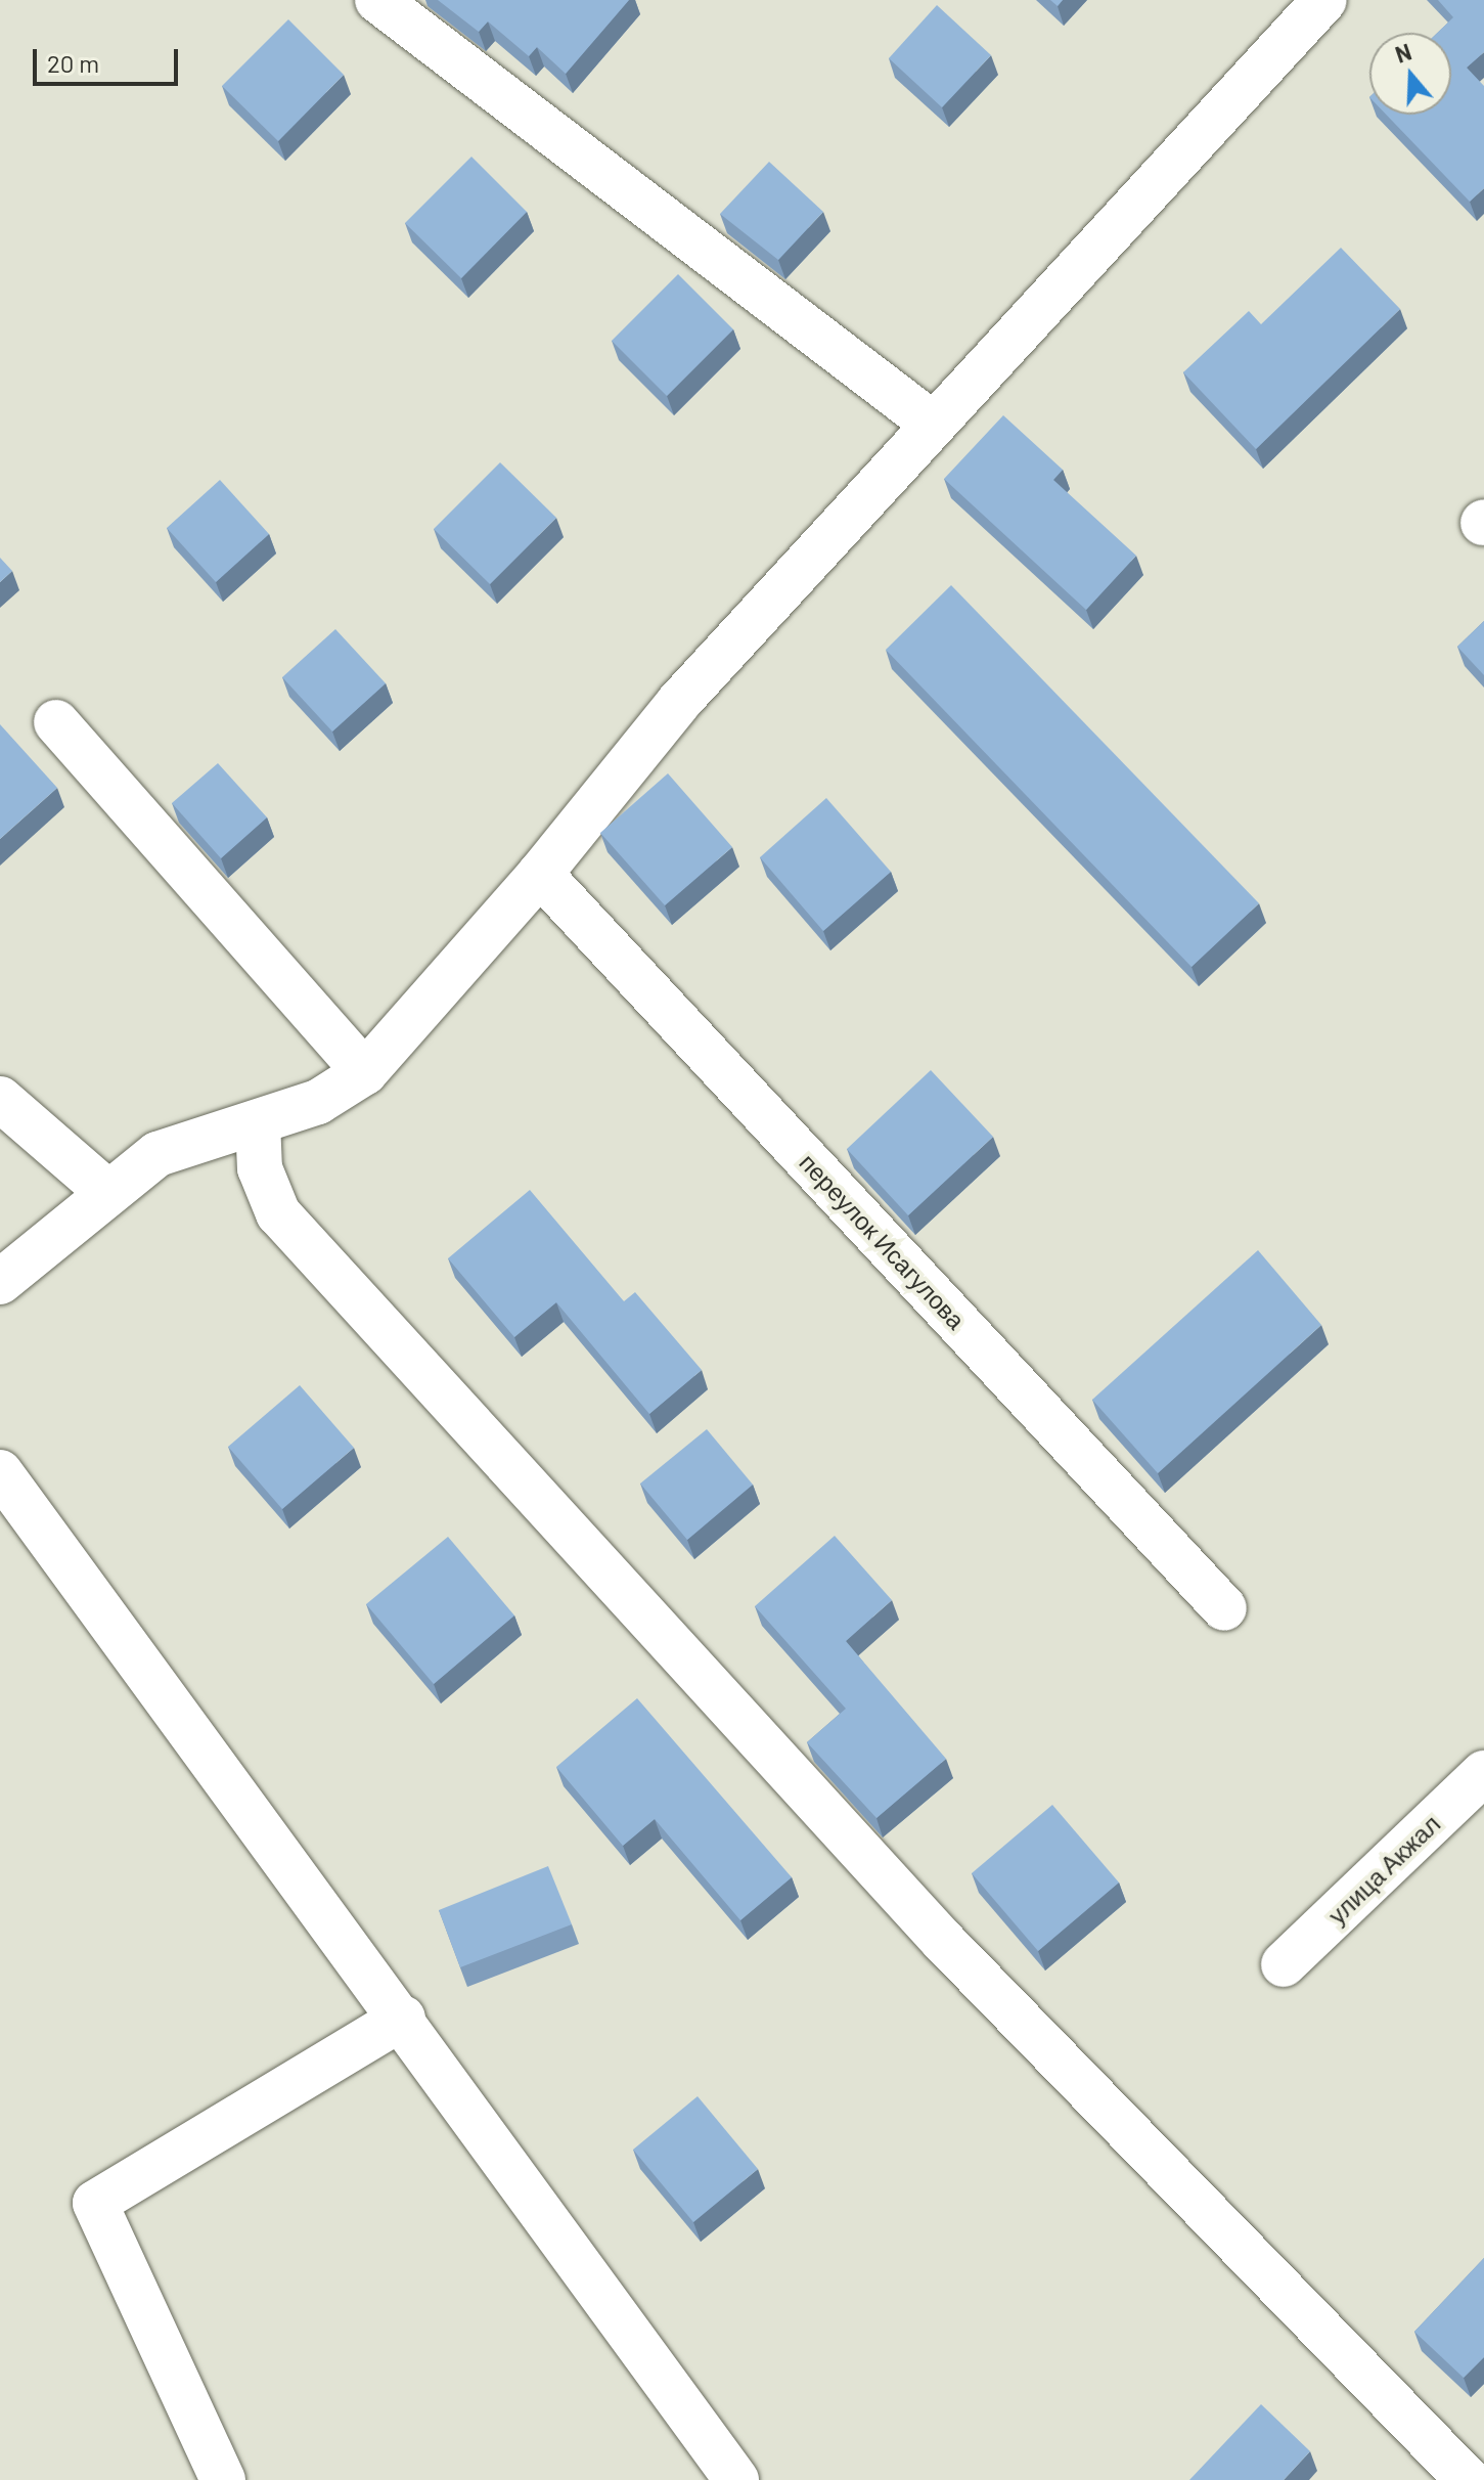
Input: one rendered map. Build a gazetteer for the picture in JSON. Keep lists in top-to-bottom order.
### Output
{
  "streets": {
    "street": ["переулок Исагулова", "улица Акжал"]
  },
  "scale_bar": "20 m",
  "north": "top"
}
